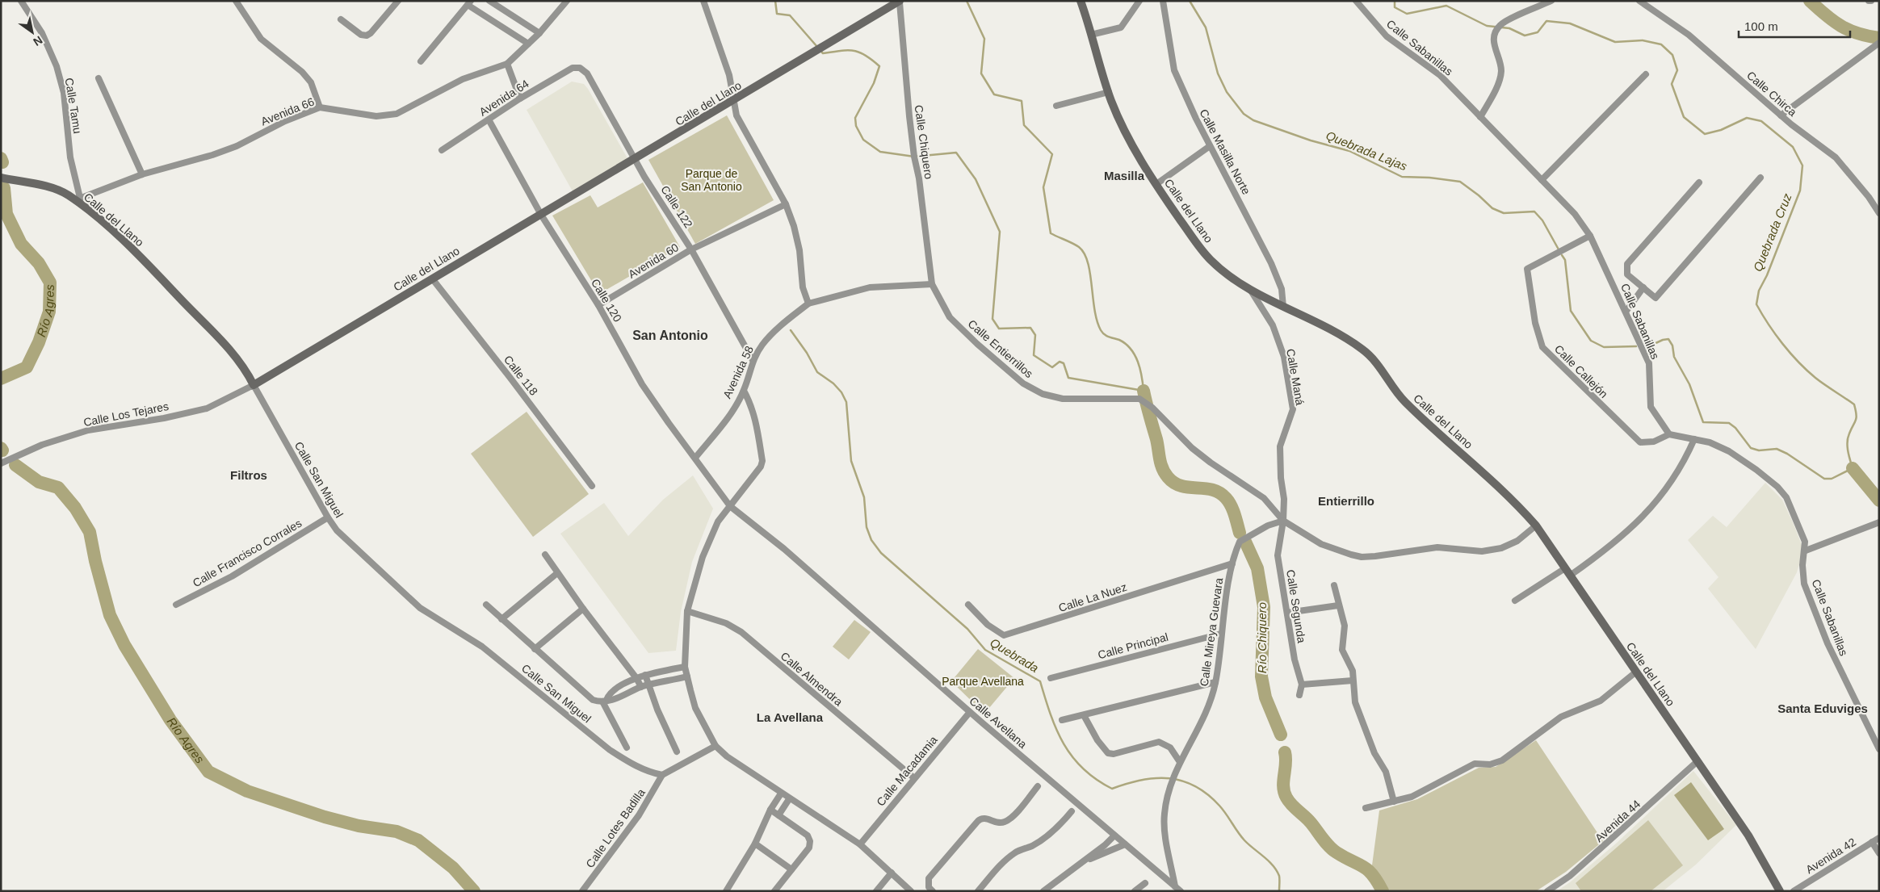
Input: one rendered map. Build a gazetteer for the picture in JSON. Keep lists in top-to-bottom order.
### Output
{
  "streets": {
    "main road": ["Calle del Llano"],
    "street": [
      "Calle Sabanillas",
      "Calle Chirca",
      "Avenida 64",
      "Calle Tamu",
      "Avenida 66",
      "Calle Chiquero",
      "Calle Masilla Norte",
      "Calle 122",
      "Avenida 60",
      "Calle 120",
      "Calle Entierrillos",
      "Calle Callejón",
      "Avenida 58",
      "Calle 118",
      "Calle Maná",
      "Calle Los Tejares",
      "Calle San Miguel",
      "Calle Francisco Corrales",
      "Calle La Nuez",
      "Calle Segunda",
      "Calle Mireya Guevara",
      "Calle Principal",
      "Calle Almendra",
      "Calle Avellana",
      "Calle Macadamia",
      "Avenida 44",
      "Calle Lotes Badilla",
      "Avenida 42"
    ]
  },
  "crossings": [
    ["Calle Sabanillas", "Calle Callejón"],
    ["Avenida 64", "Calle 122"],
    ["Avenida 64", "Calle 120"],
    ["Calle del Llano", "Calle Tamu"],
    ["Calle del Llano", "Avenida 66"],
    ["Calle del Llano", "Calle Chiquero"],
    ["Calle del Llano", "Calle Masilla Norte"],
    ["Calle del Llano", "Calle 122"],
    ["Calle del Llano", "Calle 120"],
    ["Calle del Llano", "Calle Entierrillos"],
    ["Calle del Llano", "Calle 118"],
    ["Calle del Llano", "Calle Maná"],
    ["Calle del Llano", "Calle Los Tejares"],
    ["Calle del Llano", "Calle San Miguel"],
    ["Calle del Llano", "Avenida 44"],
    ["Calle Tamu", "Avenida 66"],
    ["Calle Chiquero", "Calle Entierrillos"],
    ["Calle 122", "Avenida 60"],
    ["Calle 122", "Avenida 58"],
    ["Avenida 60", "Calle 120"],
    ["Calle 120", "Avenida 58"],
    ["Calle 120", "Calle Avellana"],
    ["Calle Entierrillos", "Calle Maná"],
    ["Calle Entierrillos", "Calle Segunda"],
    ["Calle Entierrillos", "Calle Mireya Guevara"],
    ["Calle Maná", "Calle Segunda"],
    ["Calle Maná", "Calle Mireya Guevara"],
    ["Calle Los Tejares", "Calle San Miguel"],
    ["Calle San Miguel", "Calle Francisco Corrales"],
    ["Calle San Miguel", "Calle Lotes Badilla"],
    ["Calle La Nuez", "Calle Mireya Guevara"],
    ["Calle Segunda", "Calle Mireya Guevara"],
    ["Calle Mireya Guevara", "Calle Principal"],
    ["Calle Mireya Guevara", "Calle Avellana"],
    ["Calle Almendra", "Calle Macadamia"],
    ["Calle Avellana", "Calle Macadamia"]
  ],
  "districts": [
    "Masilla",
    "San Antonio",
    "Filtros",
    "Entierrillo",
    "Santa Eduviges",
    "La Avellana"
  ],
  "water": [
    "Quebrada Lajas",
    "Quebrada Cruz",
    "Río Agres",
    "Río Chiquero",
    "Quebrada"
  ],
  "parks": ["Parque de San Antonio", "Parque Avellana"],
  "scale_bar": "100 m",
  "north": "bottom right"
}
